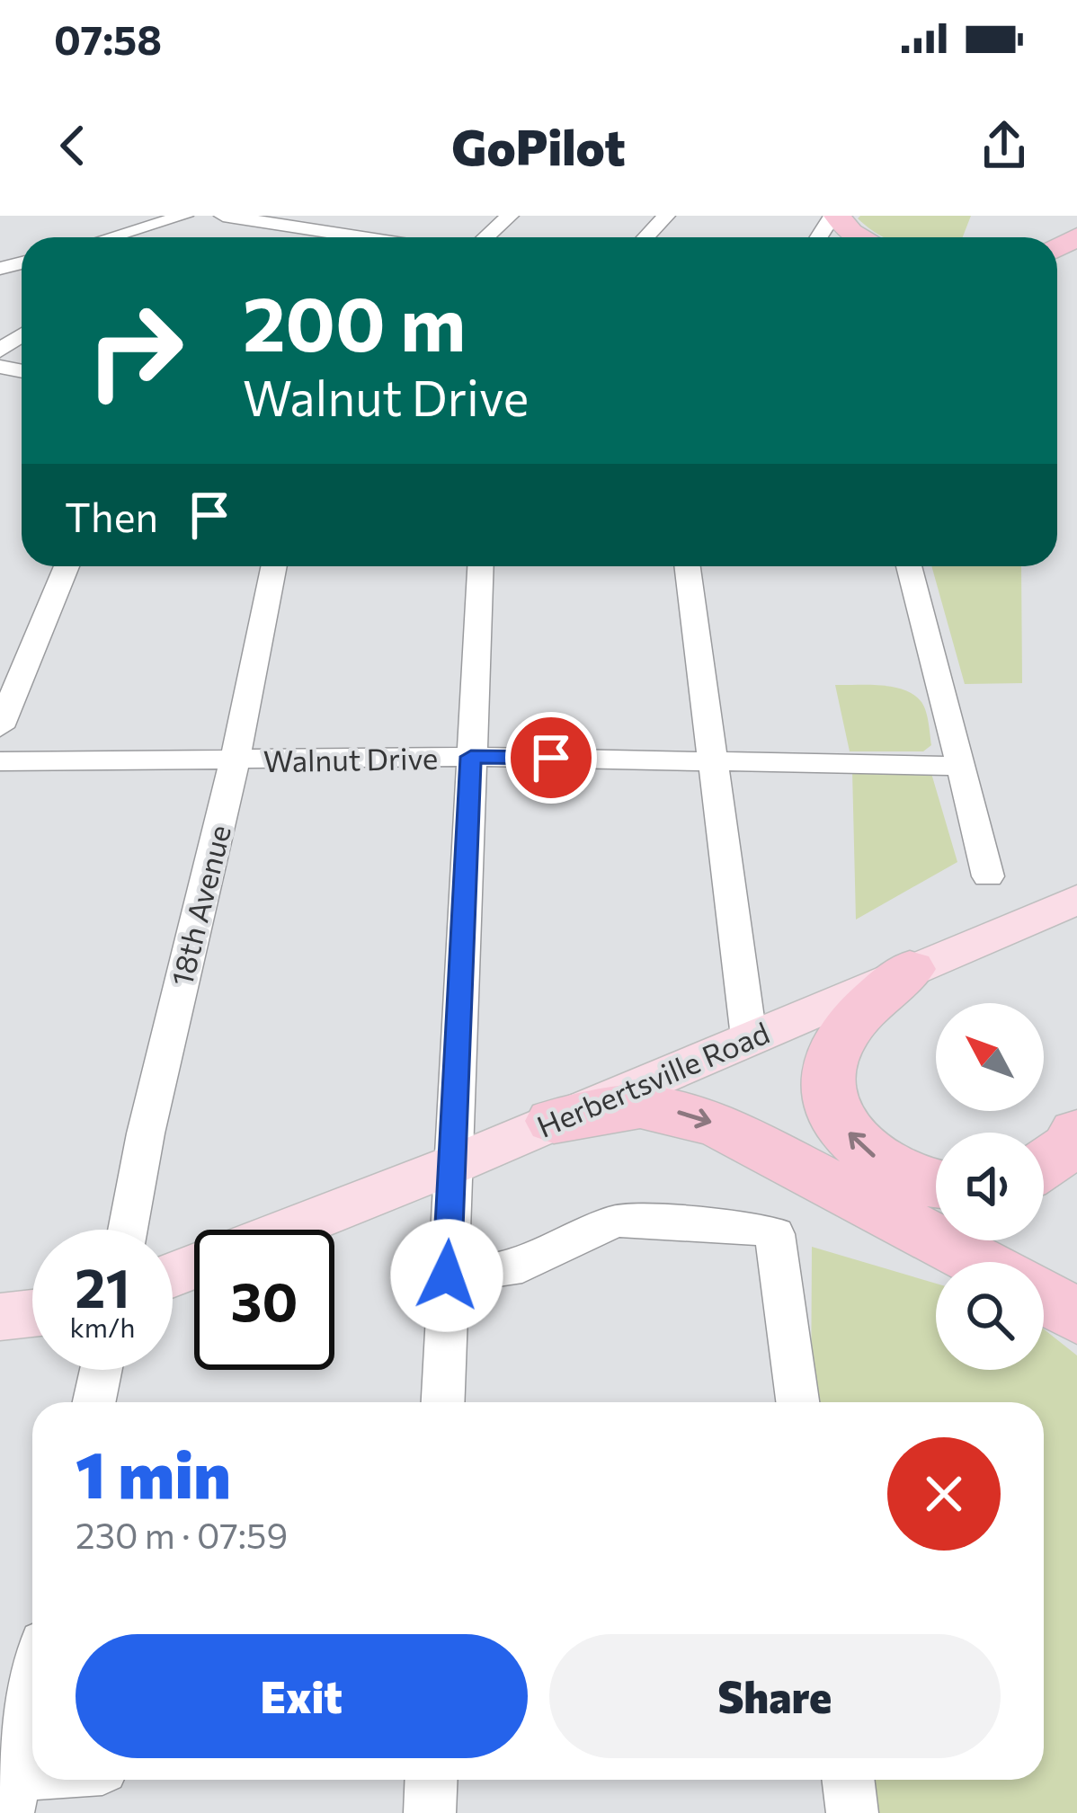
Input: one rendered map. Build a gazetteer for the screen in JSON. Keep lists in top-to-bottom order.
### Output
{
  "streets": {
    "main road": ["Herbertsville Road"],
    "street": ["Walnut Drive", "18th Avenue"]
  },
  "crossings": [
    ["Walnut Drive", "18th Avenue"]
  ],
  "north": "top left",
  "page": {
    "status": "07:58",
    "header": "GoPilot",
    "turn": ["200 m", "Walnut Drive"],
    "then": "Then",
    "speed": "21 km/h",
    "limit": "30",
    "heading": ["1 min", "230 m · 07:59"],
    "buttons": ["Exit", "Share"]
  }
}
